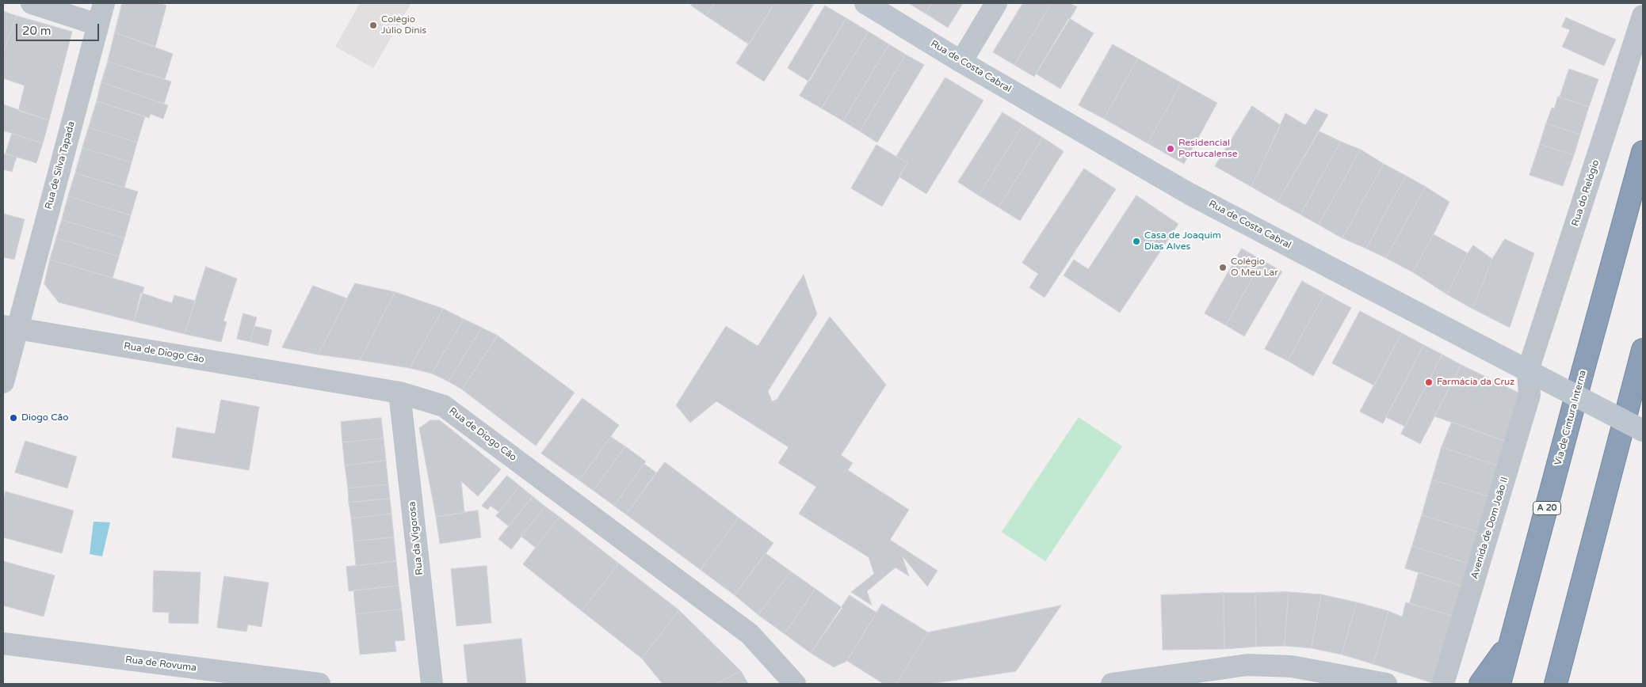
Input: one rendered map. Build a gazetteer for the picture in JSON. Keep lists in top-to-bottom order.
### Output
{
  "streets": {
    "highway": ["Via de Cintura Interna", "A 20"],
    "main road": ["Rua de Costa Cabral"],
    "street": [
      "Rua de Silva Tapada",
      "Rua do Relógio",
      "Rua de Diogo Cão",
      "Avenida de Dom João II",
      "Rua da Vigorosa",
      "Rua de Rovuma"
    ]
  },
  "crossings": [
    ["Rua de Costa Cabral", "Rua do Relógio"],
    ["Rua de Costa Cabral", "Avenida de Dom João II"],
    ["Rua de Silva Tapada", "Rua de Diogo Cão"],
    ["Rua do Relógio", "Avenida de Dom João II"],
    ["Rua de Diogo Cão", "Rua da Vigorosa"]
  ],
  "places": [
    "Colégio Júlio Dinis",
    "Residencial Portucalense",
    "Casa de Joaquim Dias Alves",
    "Colégio O Meu Lar",
    "Farmácia da Cruz",
    "Diogo Cão"
  ],
  "scale_bar": "20 m"
}
